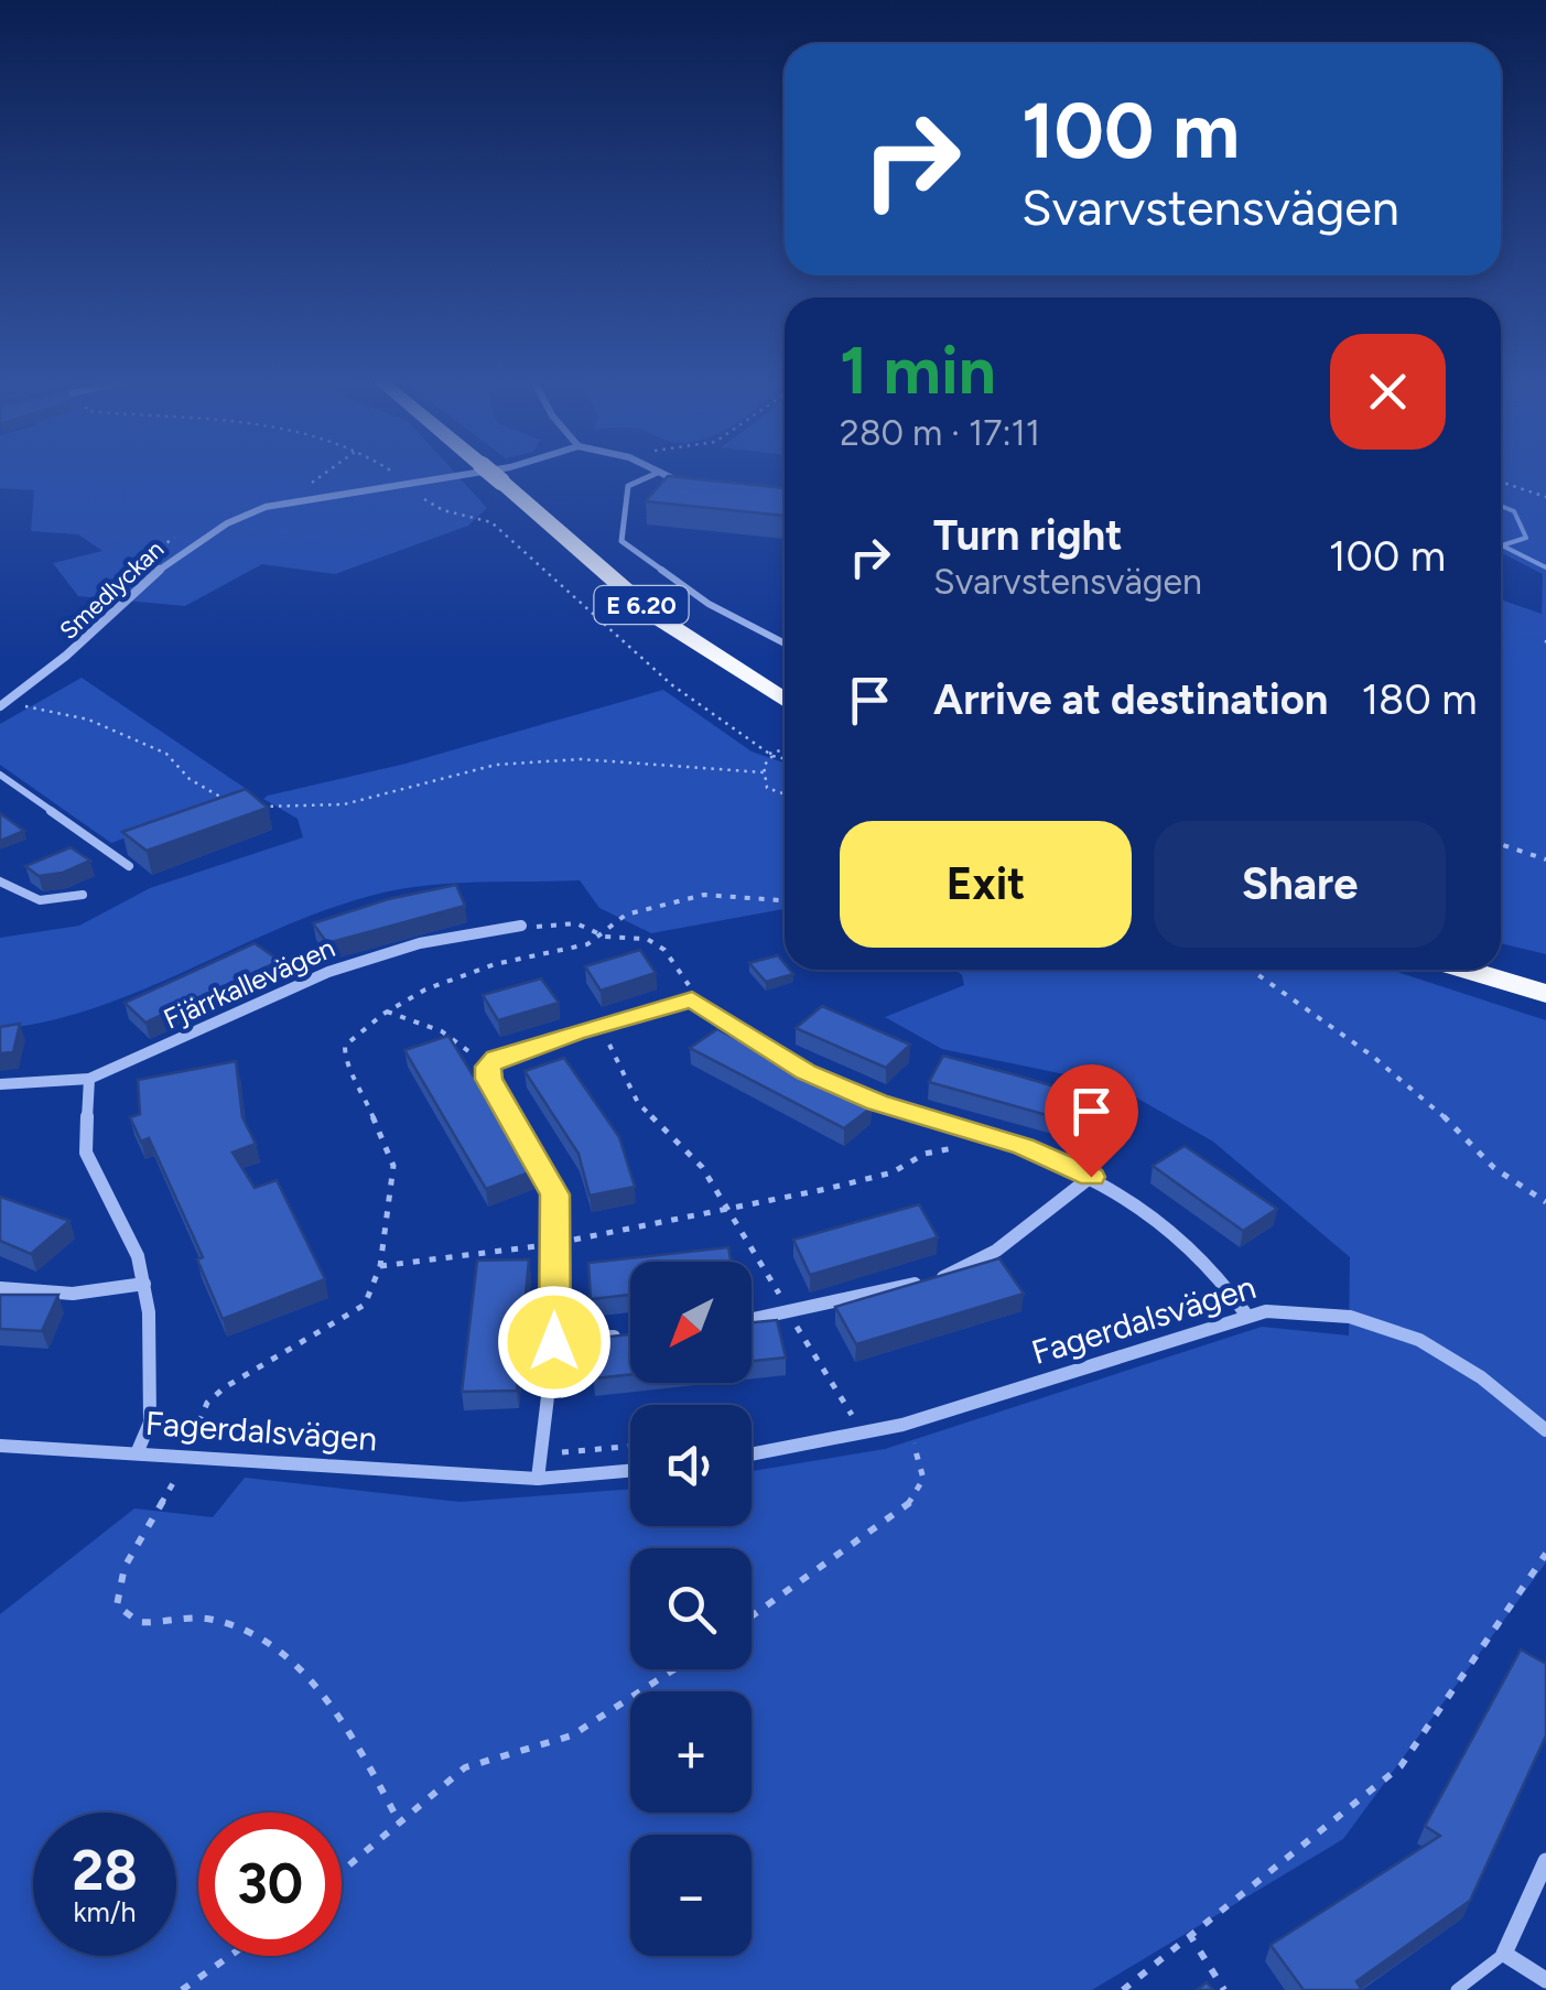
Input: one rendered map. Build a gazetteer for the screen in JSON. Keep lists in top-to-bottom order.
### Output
{
  "streets": {
    "highway": ["E 6.20"],
    "street": ["Smedlyckan", "Fjärrkallevägen", "Fagerdalsvägen"]
  },
  "north": "bottom left",
  "page": {
    "turn": ["100 m", "Svarvstensvägen"],
    "heading": ["1 min", "280 m · 17:11"],
    "list": [
      {
        "name": "Turn right",
        "note": "Svarvstensvägen",
        "value": "100 m"
      },
      {
        "name": "Arrive at destination",
        "value": "180 m"
      }
    ],
    "buttons": ["Exit", "Share"],
    "map_buttons": ["+", "−"],
    "speed": "28 km/h",
    "limit": "30"
  }
}
